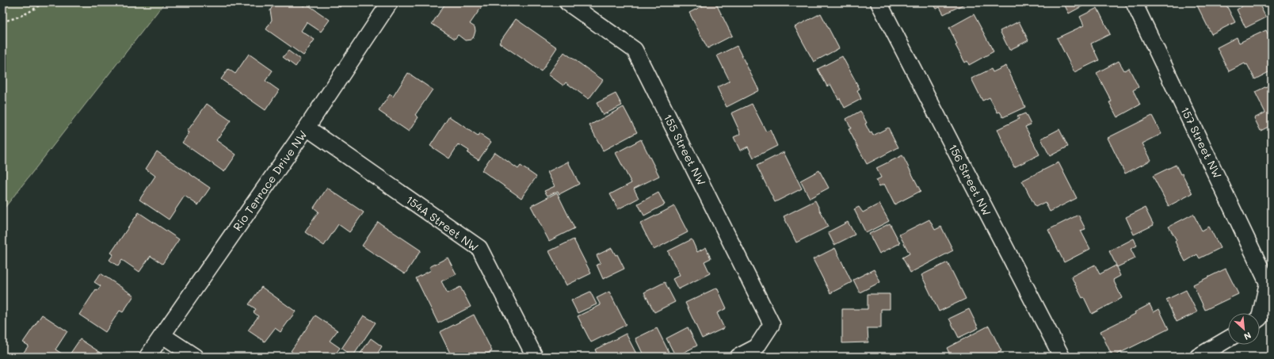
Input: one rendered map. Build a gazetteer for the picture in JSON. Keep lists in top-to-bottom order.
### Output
{
  "streets": {
    "street": [
      "157 Street NW",
      "155 Street NW",
      "156 Street NW",
      "Rio Terrace Drive NW",
      "154A Street NW"
    ]
  },
  "crossings": [
    ["Rio Terrace Drive NW", "154A Street NW"]
  ],
  "north": "bottom right"
}
